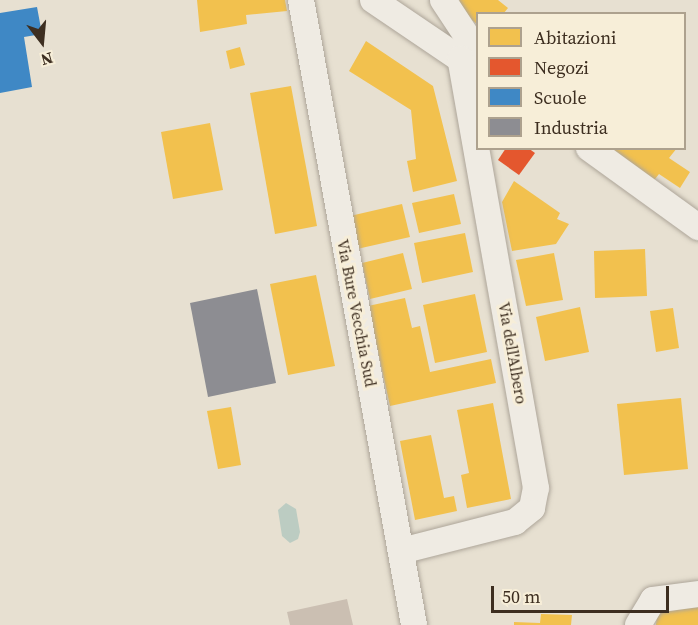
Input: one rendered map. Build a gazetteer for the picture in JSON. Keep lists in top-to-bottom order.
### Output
{
  "streets": {
    "street": ["Via Bure Vecchia Sud", "Via dell'Albero"]
  },
  "crossings": [
    ["Via Bure Vecchia Sud", "Via dell'Albero"]
  ],
  "legend": [
    "Abitazioni",
    "Negozi",
    "Scuole",
    "Industria"
  ],
  "scale_bar": "50 m",
  "north": "bottom"
}
